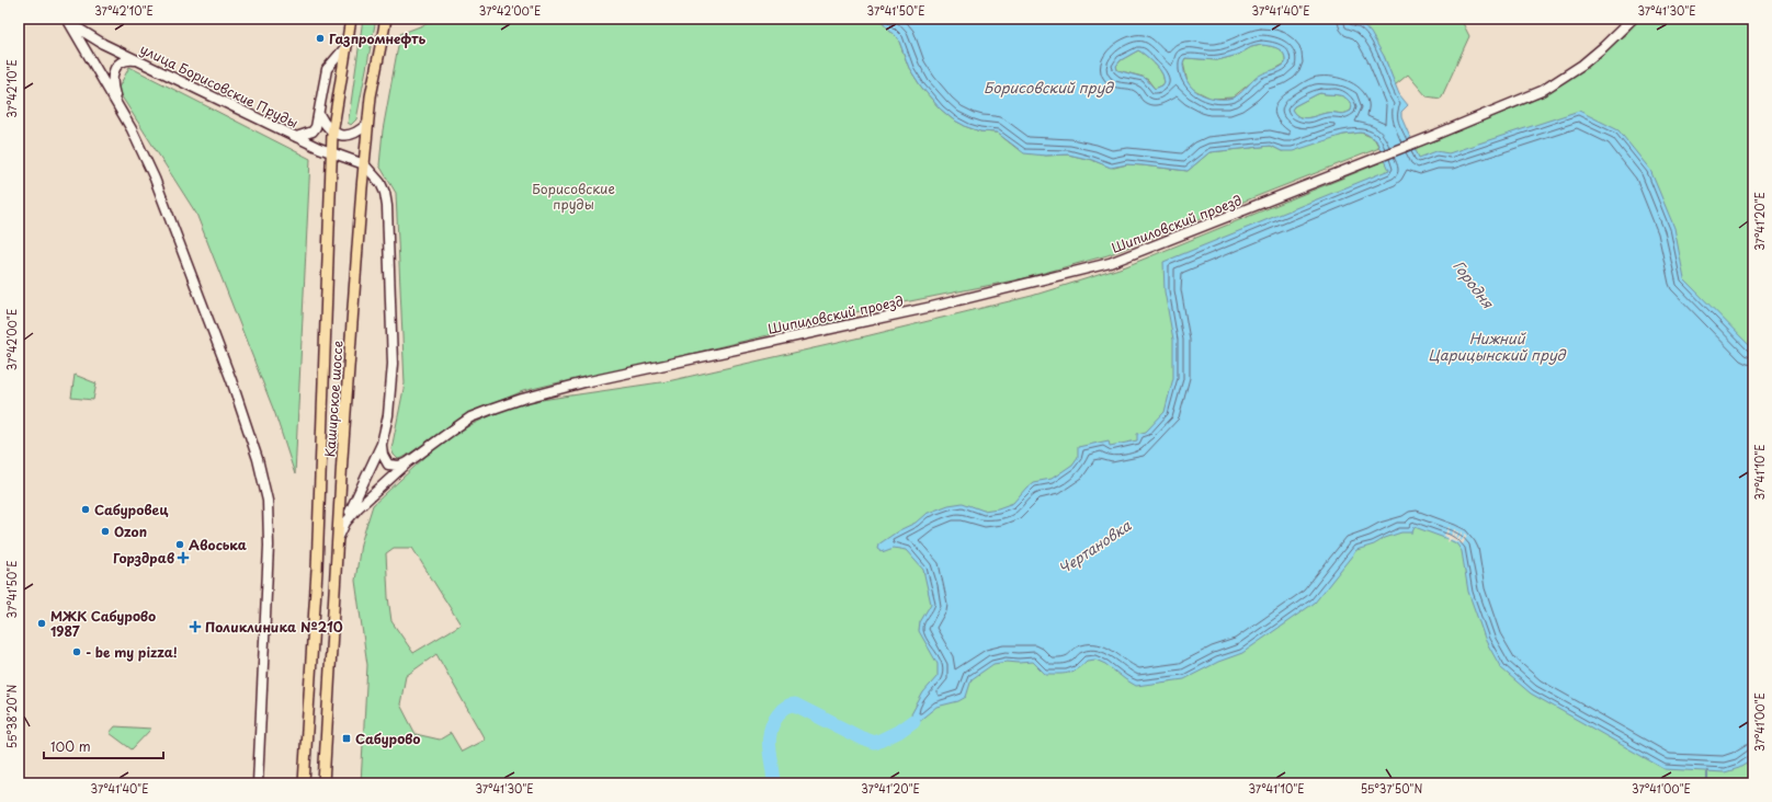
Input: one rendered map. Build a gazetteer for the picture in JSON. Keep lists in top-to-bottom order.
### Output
{
  "streets": {
    "main road": ["улица Борисовские Пруды", "Шипиловский проезд", "Каширское шоссе"]
  },
  "crossings": [
    ["улица Борисовские Пруды", "Каширское шоссе"],
    ["Шипиловский проезд", "Каширское шоссе"]
  ],
  "water": [
    "Борисовский пруд",
    "Городня",
    "Нижний Царицынский пруд",
    "Чертановка"
  ],
  "parks": ["Борисовские пруды"],
  "places": {
    "other": [
      "Газпромнефть",
      "Сабуровец",
      "Ozon",
      "Авоська",
      "МЖК Сабурово 1987",
      "- be my pizza!"
    ],
    "health": ["Горздрав", "Поликлиника №210"],
    "transit": ["Сабурово"]
  },
  "scale_bar": "100 m",
  "coordinates": [
    "37°42'10\"E",
    "37°42'00\"E",
    "37°41'50\"E",
    "37°41'40\"E",
    "37°41'30\"E",
    "37°41'20\"E",
    "37°41'10\"E",
    "55°38'20\"N",
    "37°41'00\"E",
    "55°37'50\"N"
  ]
}
